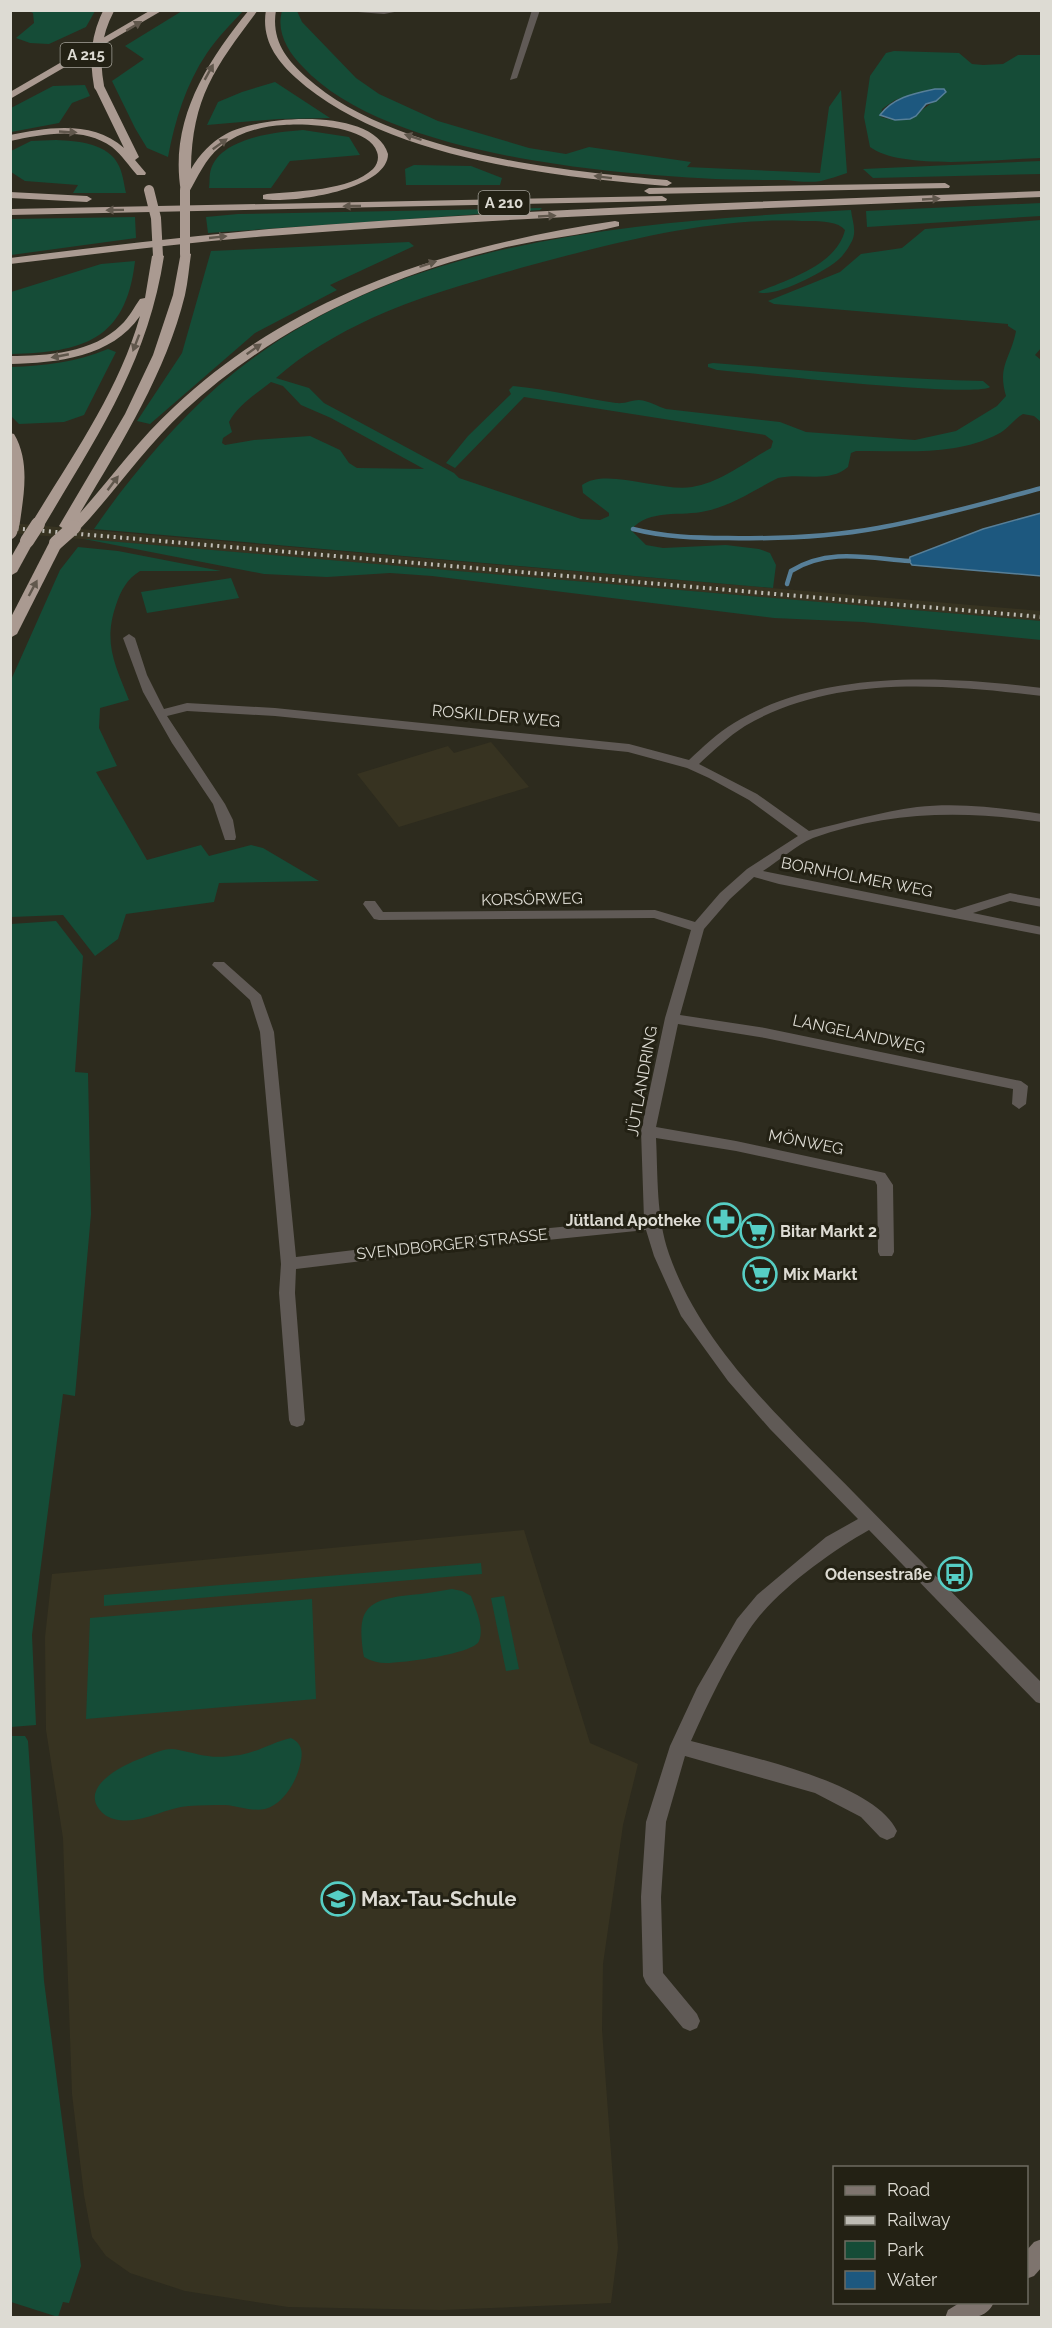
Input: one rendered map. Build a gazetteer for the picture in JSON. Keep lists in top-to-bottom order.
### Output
{
  "streets": {
    "highway": ["A 215", "A 210"],
    "street": [
      "ROSKILDER WEG",
      "BORNHOLMER WEG",
      "KORSÖRWEG",
      "LANGELANDWEG",
      "JÜTLANDRING",
      "MÖNWEG",
      "SVENDBORGER STRASSE"
    ]
  },
  "crossings": [
    ["ROSKILDER WEG", "JÜTLANDRING"],
    ["BORNHOLMER WEG", "JÜTLANDRING"],
    ["KORSÖRWEG", "JÜTLANDRING"],
    ["LANGELANDWEG", "JÜTLANDRING"],
    ["JÜTLANDRING", "MÖNWEG"],
    ["JÜTLANDRING", "SVENDBORGER STRASSE"]
  ],
  "places": {
    "pharmacy": ["Jütland Apotheke"],
    "supermarket": ["Bitar Markt 2", "Mix Markt"],
    "bus stop": ["Odensestraße"],
    "school or university": ["Max-Tau-Schule"]
  },
  "legend": [
    "Road",
    "Railway",
    "Park",
    "Water"
  ]
}
